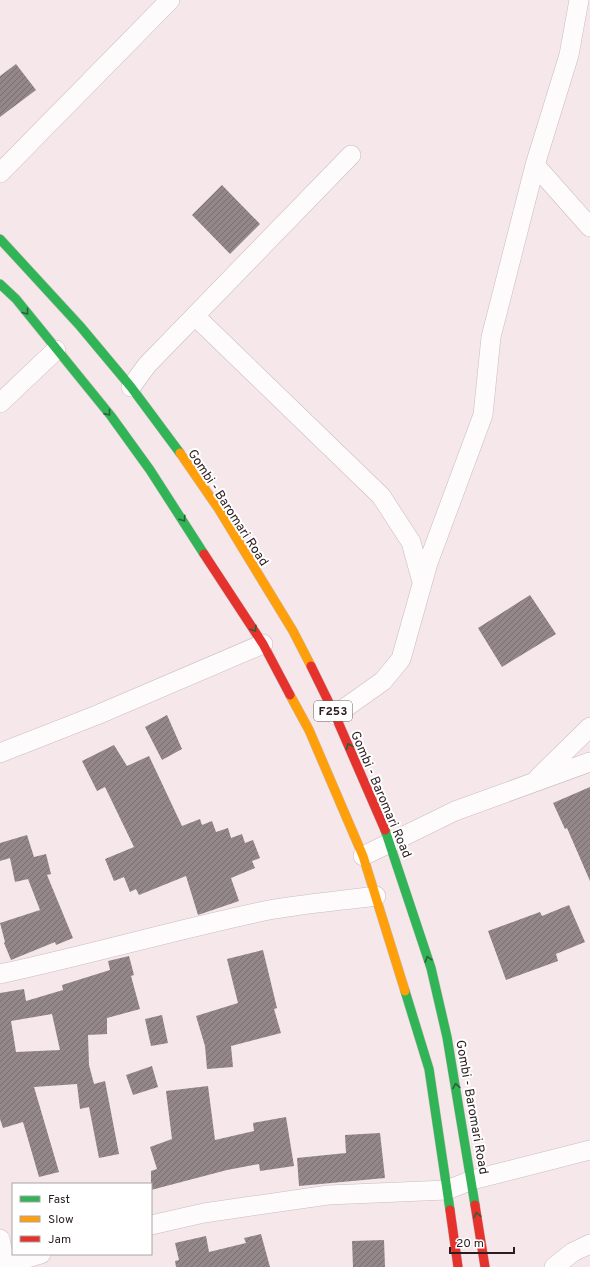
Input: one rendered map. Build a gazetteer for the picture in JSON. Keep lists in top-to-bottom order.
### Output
{
  "streets": {
    "main road": ["Gombi - Baromari Road", "F253"]
  },
  "legend": ["Fast", "Slow", "Jam"],
  "scale_bar": "20 m"
}
